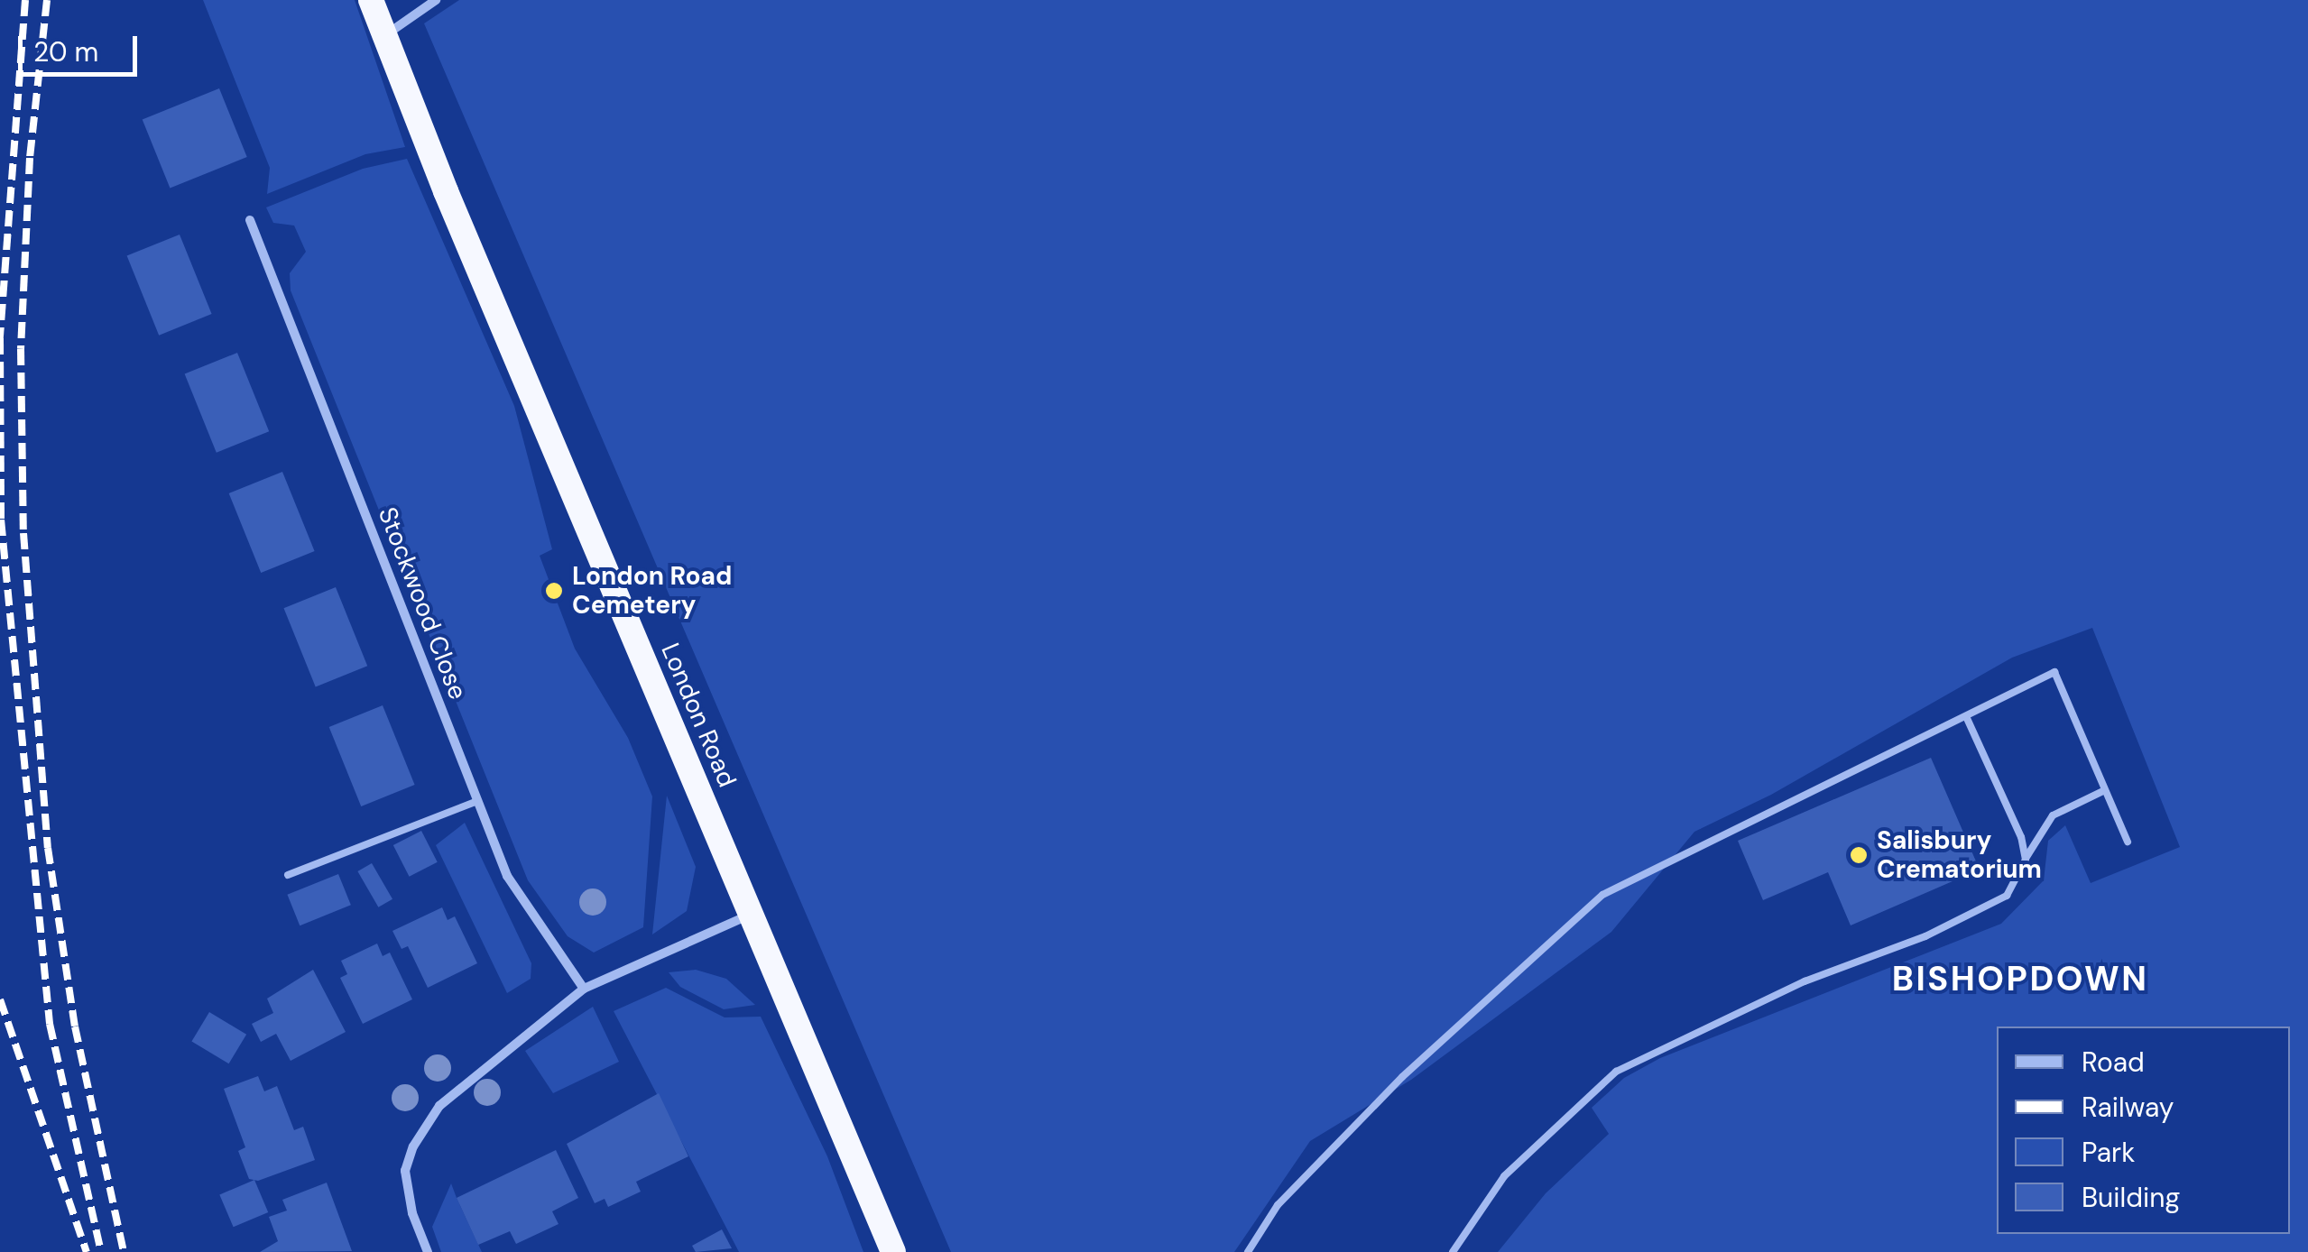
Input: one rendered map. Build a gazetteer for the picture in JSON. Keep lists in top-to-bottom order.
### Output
{
  "streets": {
    "highway": ["London Road"],
    "street": ["Stockwood Close"]
  },
  "districts": ["BISHOPDOWN"],
  "places": ["London Road Cemetery", "Salisbury Crematorium"],
  "legend": [
    "Road",
    "Railway",
    "Park",
    "Building"
  ],
  "scale_bar": "20 m"
}
